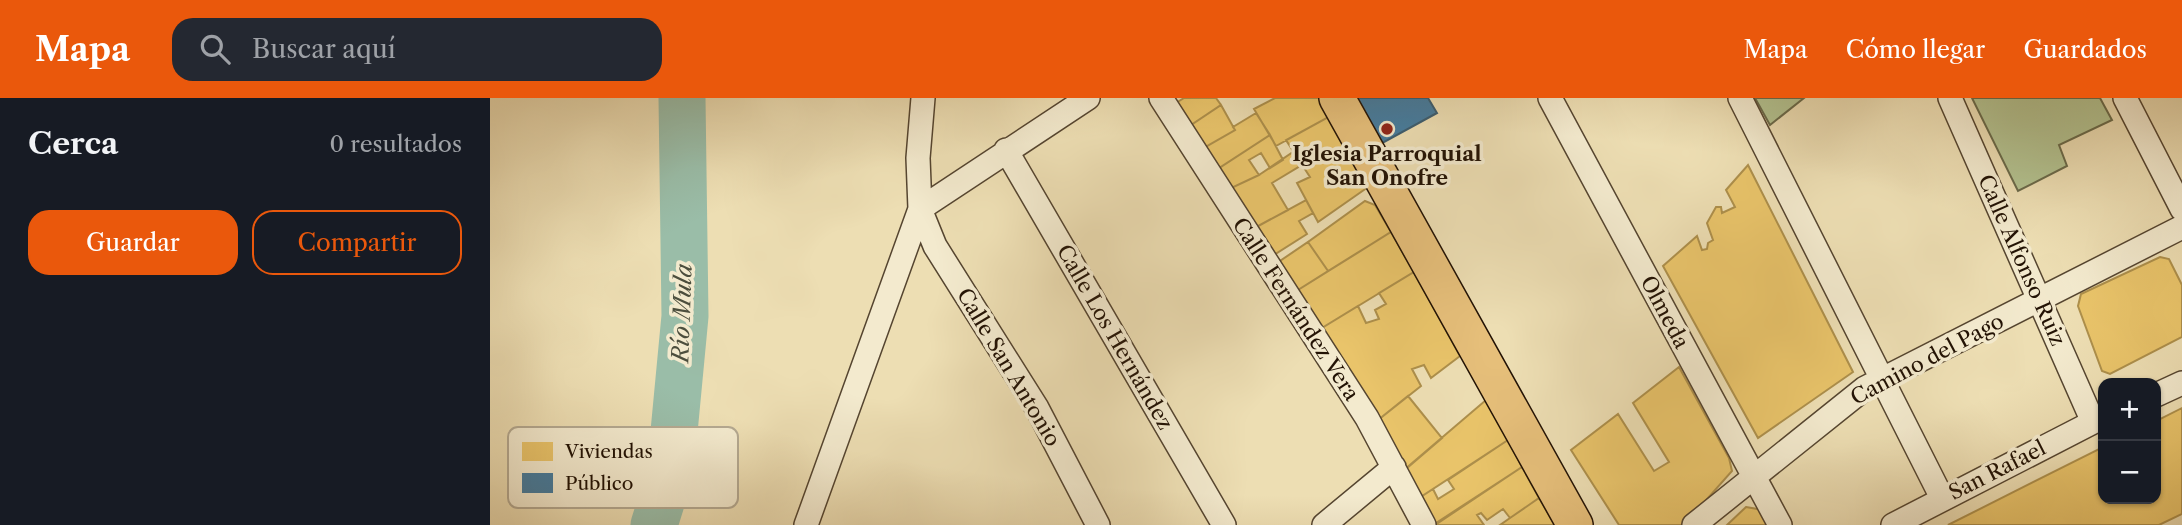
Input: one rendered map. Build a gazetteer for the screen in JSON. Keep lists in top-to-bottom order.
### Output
{
  "streets": {
    "street": [
      "Calle Alfonso Ruiz",
      "Calle Fernández Vera",
      "Olmeda",
      "Calle Los Hernández",
      "Camino del Pago",
      "Calle San Antonio",
      "San Rafael"
    ]
  },
  "crossings": [
    ["Calle Alfonso Ruiz", "Camino del Pago"],
    ["Calle Alfonso Ruiz", "San Rafael"],
    ["Olmeda", "Camino del Pago"]
  ],
  "water": ["Río Mula"],
  "places": ["Iglesia Parroquial San Onofre"],
  "legend": ["Viviendas", "Público"],
  "page": {
    "header": "Mapa",
    "search": "Buscar aquí",
    "nav": ["Mapa", "Cómo llegar", "Guardados"],
    "heading": ["Cerca", "0 resultados"],
    "buttons": ["Guardar", "Compartir"],
    "map_buttons": ["+", "−"]
  }
}
